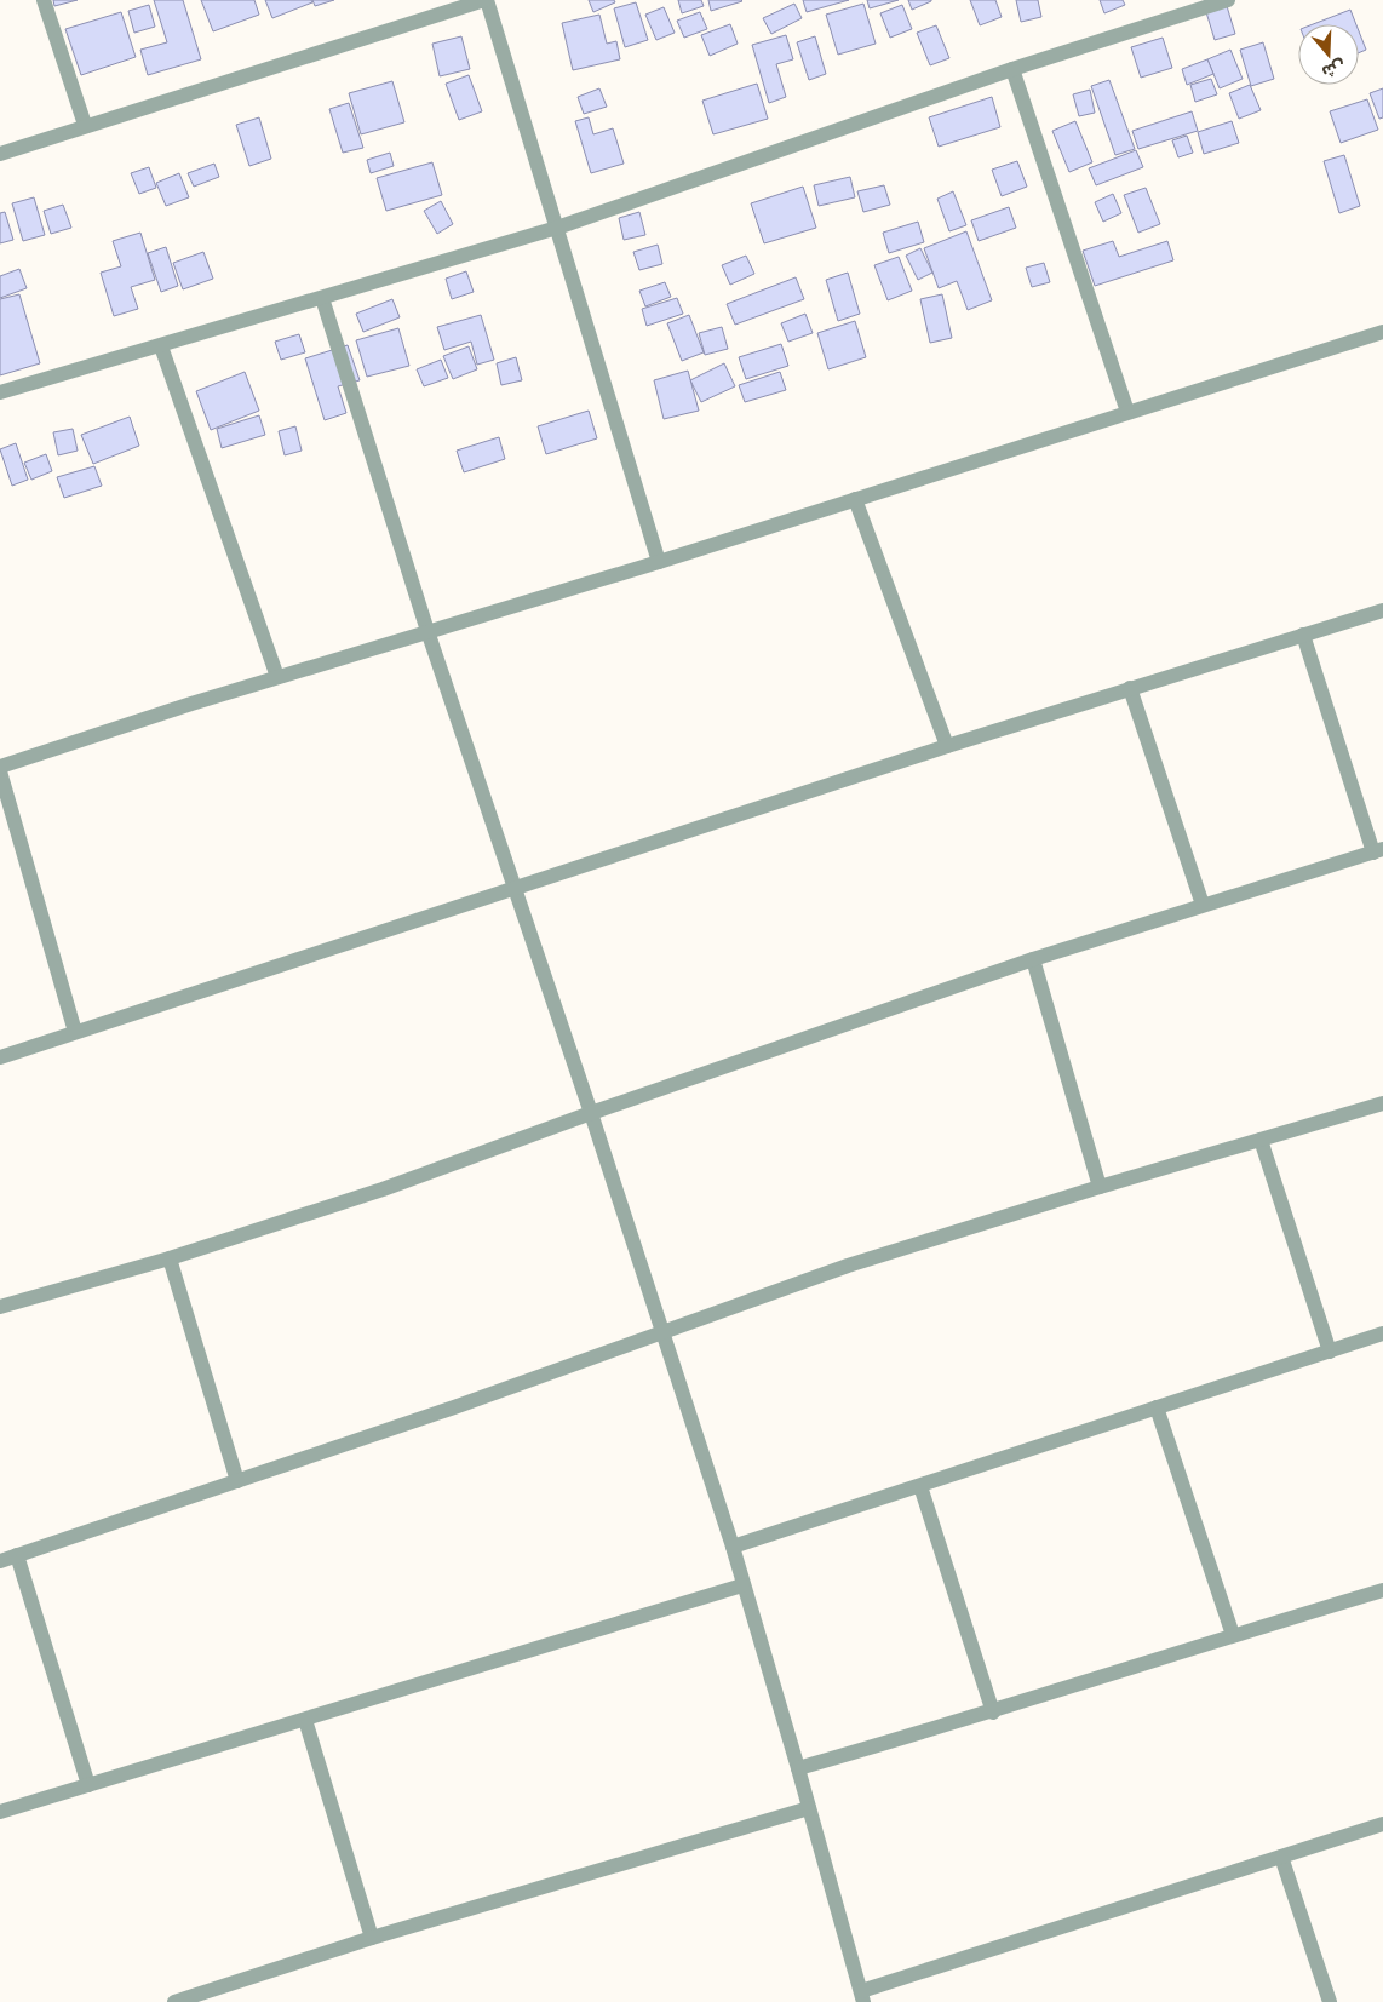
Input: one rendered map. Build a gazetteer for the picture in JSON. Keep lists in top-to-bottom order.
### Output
{
  "north": "bottom"
}
